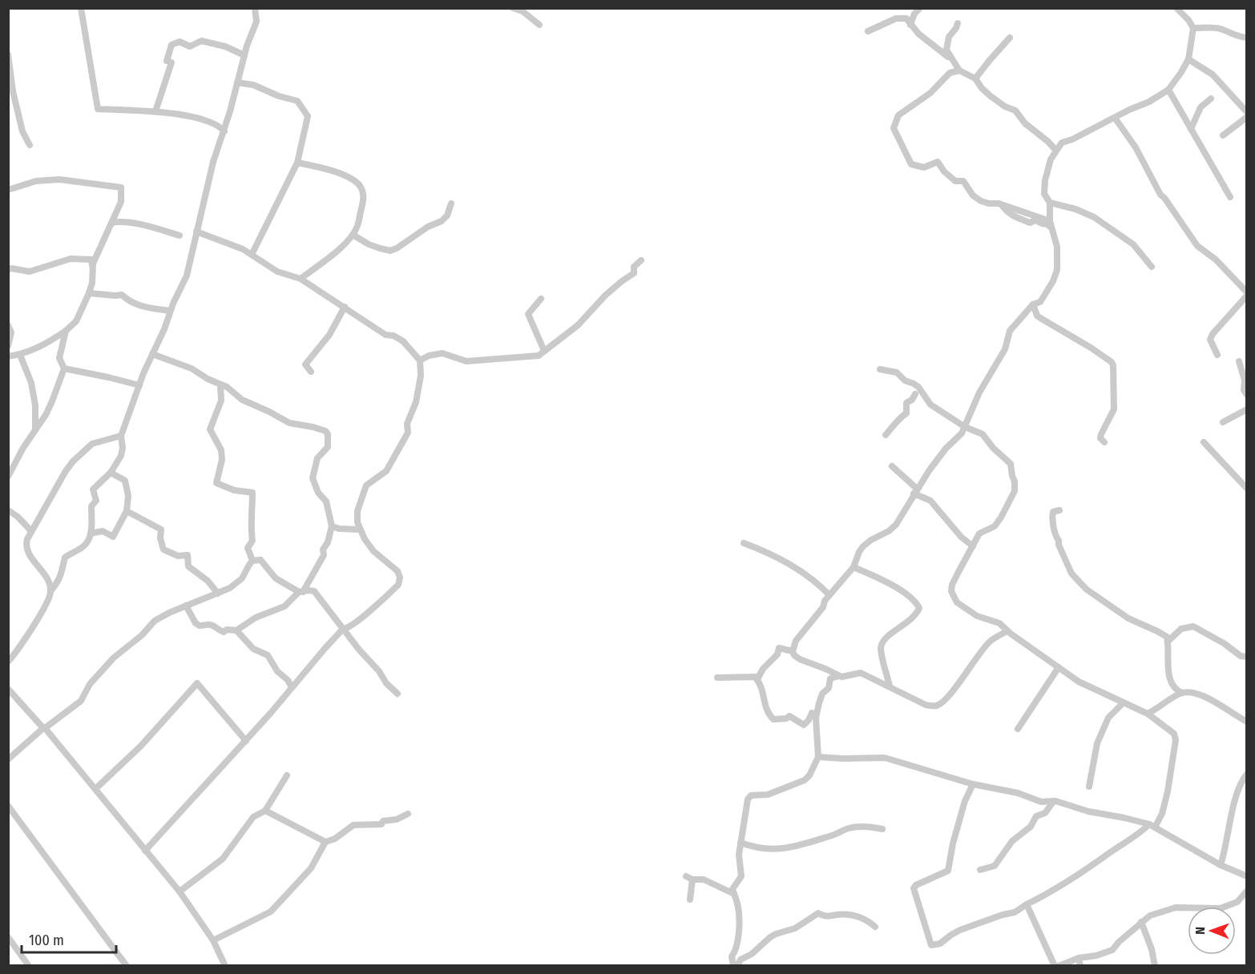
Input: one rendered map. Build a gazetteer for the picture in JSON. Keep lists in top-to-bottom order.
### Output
{
  "scale_bar": "100 m",
  "north": "left"
}
